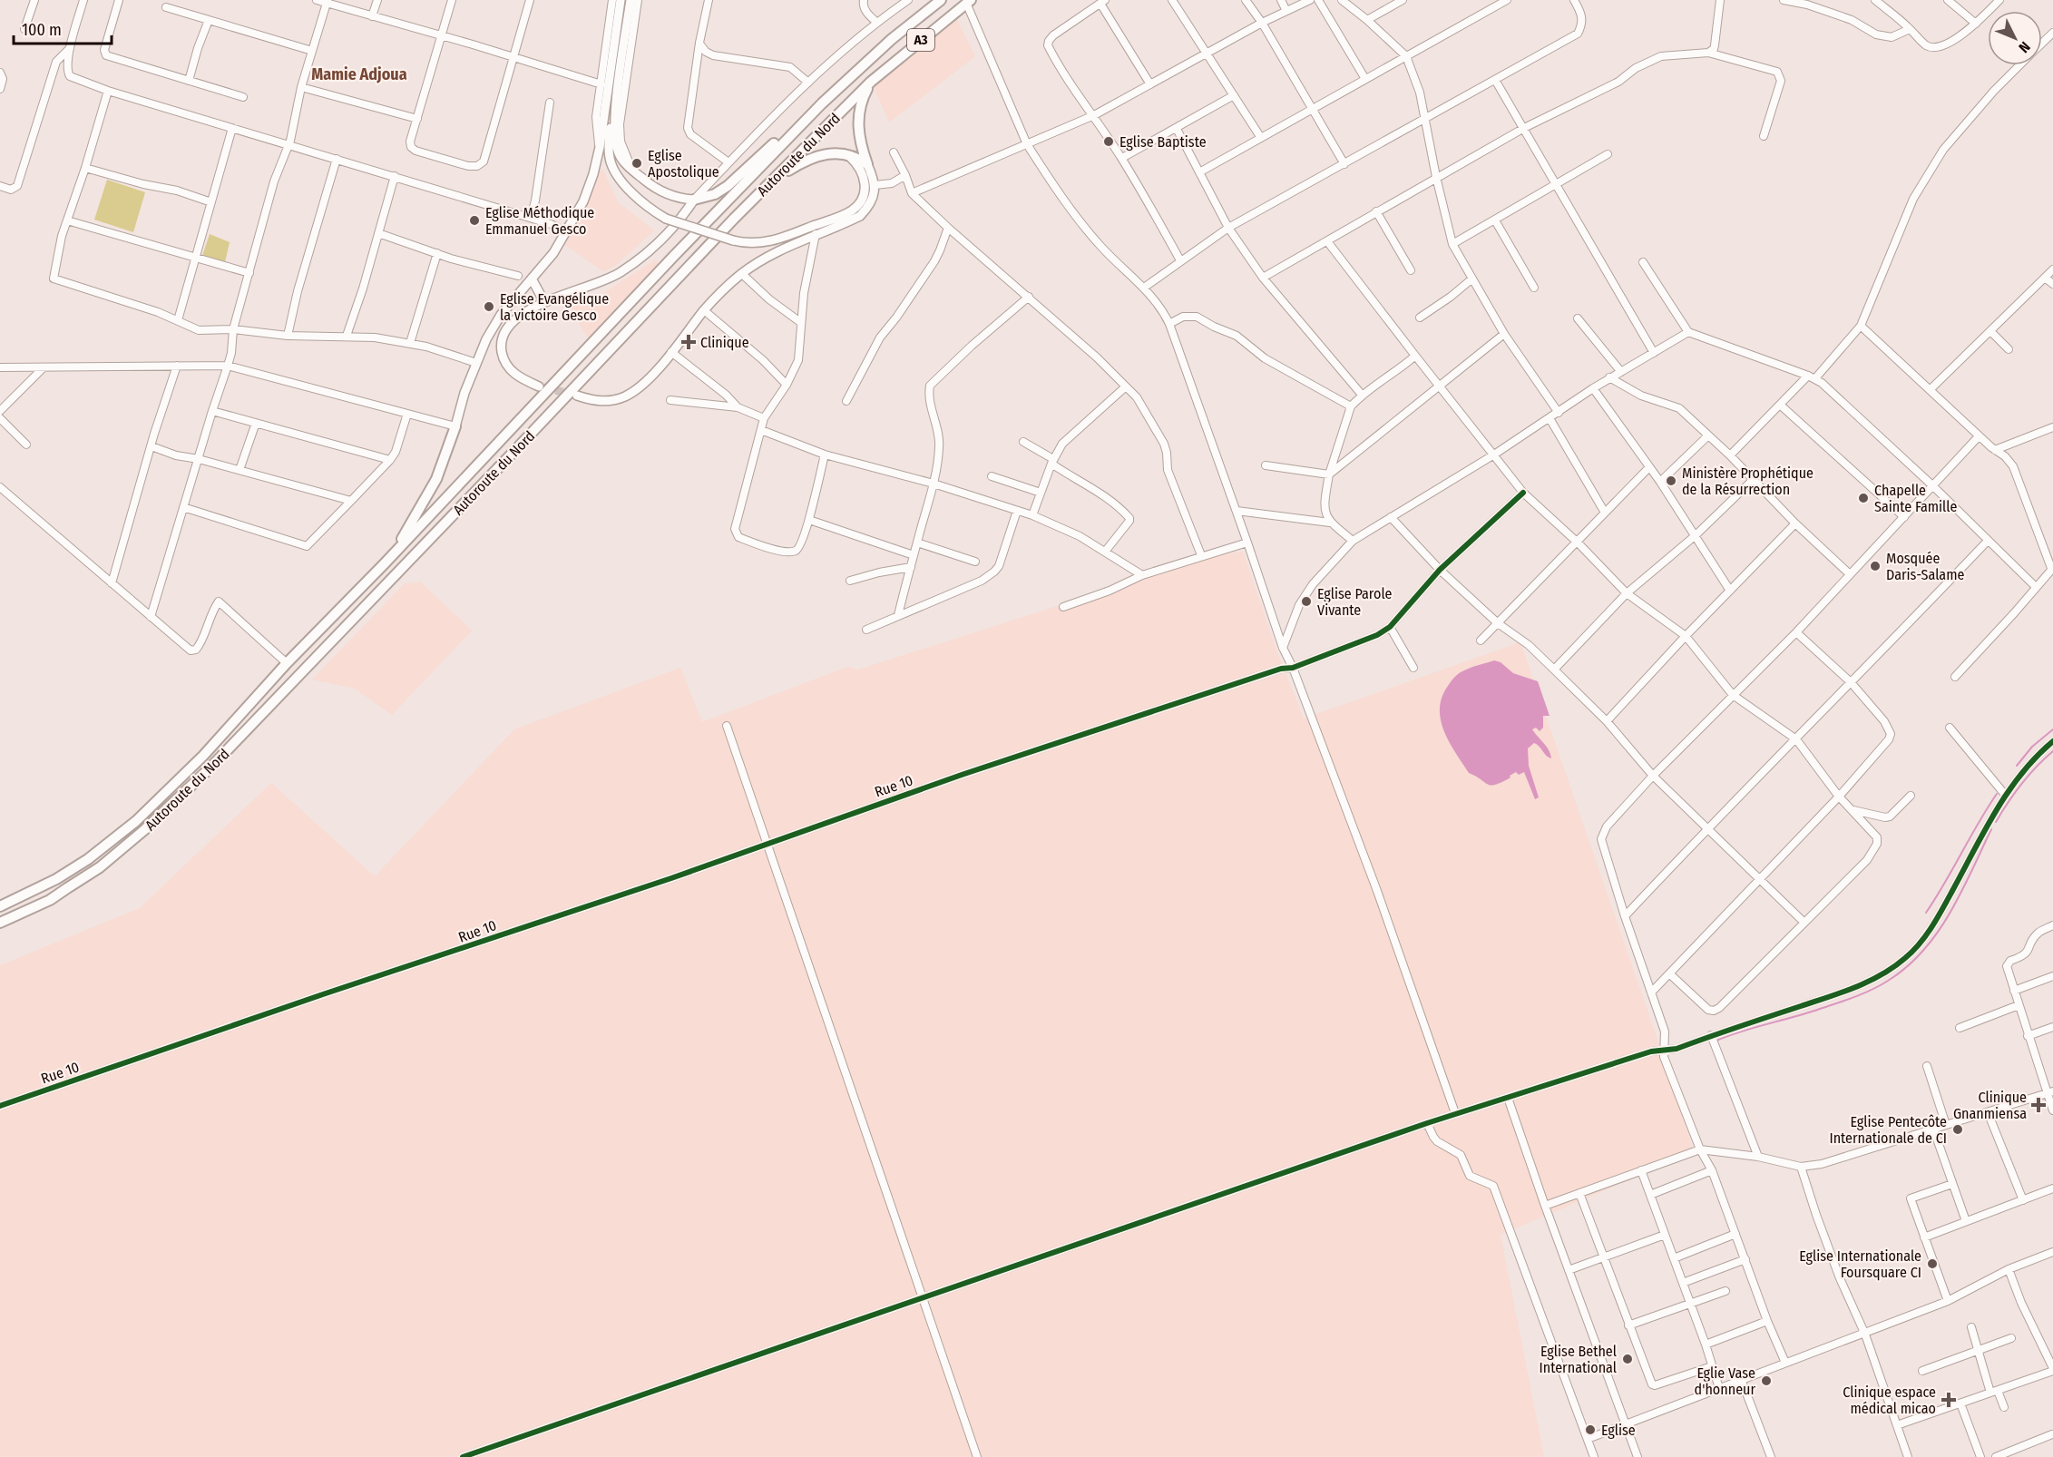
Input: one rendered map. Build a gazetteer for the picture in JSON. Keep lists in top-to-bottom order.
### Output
{
  "streets": {
    "highway": ["A3", "Autoroute du Nord"],
    "street": ["Rue 10"]
  },
  "districts": ["Mamie Adjoua"],
  "places": {
    "other": [
      "Eglise Baptiste",
      "Eglise Apostolique",
      "Eglise Méthodique Emmanuel Gesco",
      "Eglise Evangélique la victoire Gesco",
      "Ministère Prophétique de la Résurrection",
      "Chapelle Sainte Famille",
      "Mosquée Daris-Salame",
      "Eglise Parole Vivante",
      "Eglise Pentecôte Internationale de CI",
      "Eglise Internationale Foursquare CI",
      "Eglise Bethel International",
      "Eglie Vase d'honneur",
      "Eglise"
    ],
    "health": ["Clinique", "Clinique Gnanmiensa", "Clinique espace médical micao"]
  },
  "scale_bar": "100 m",
  "north": "bottom right"
}
